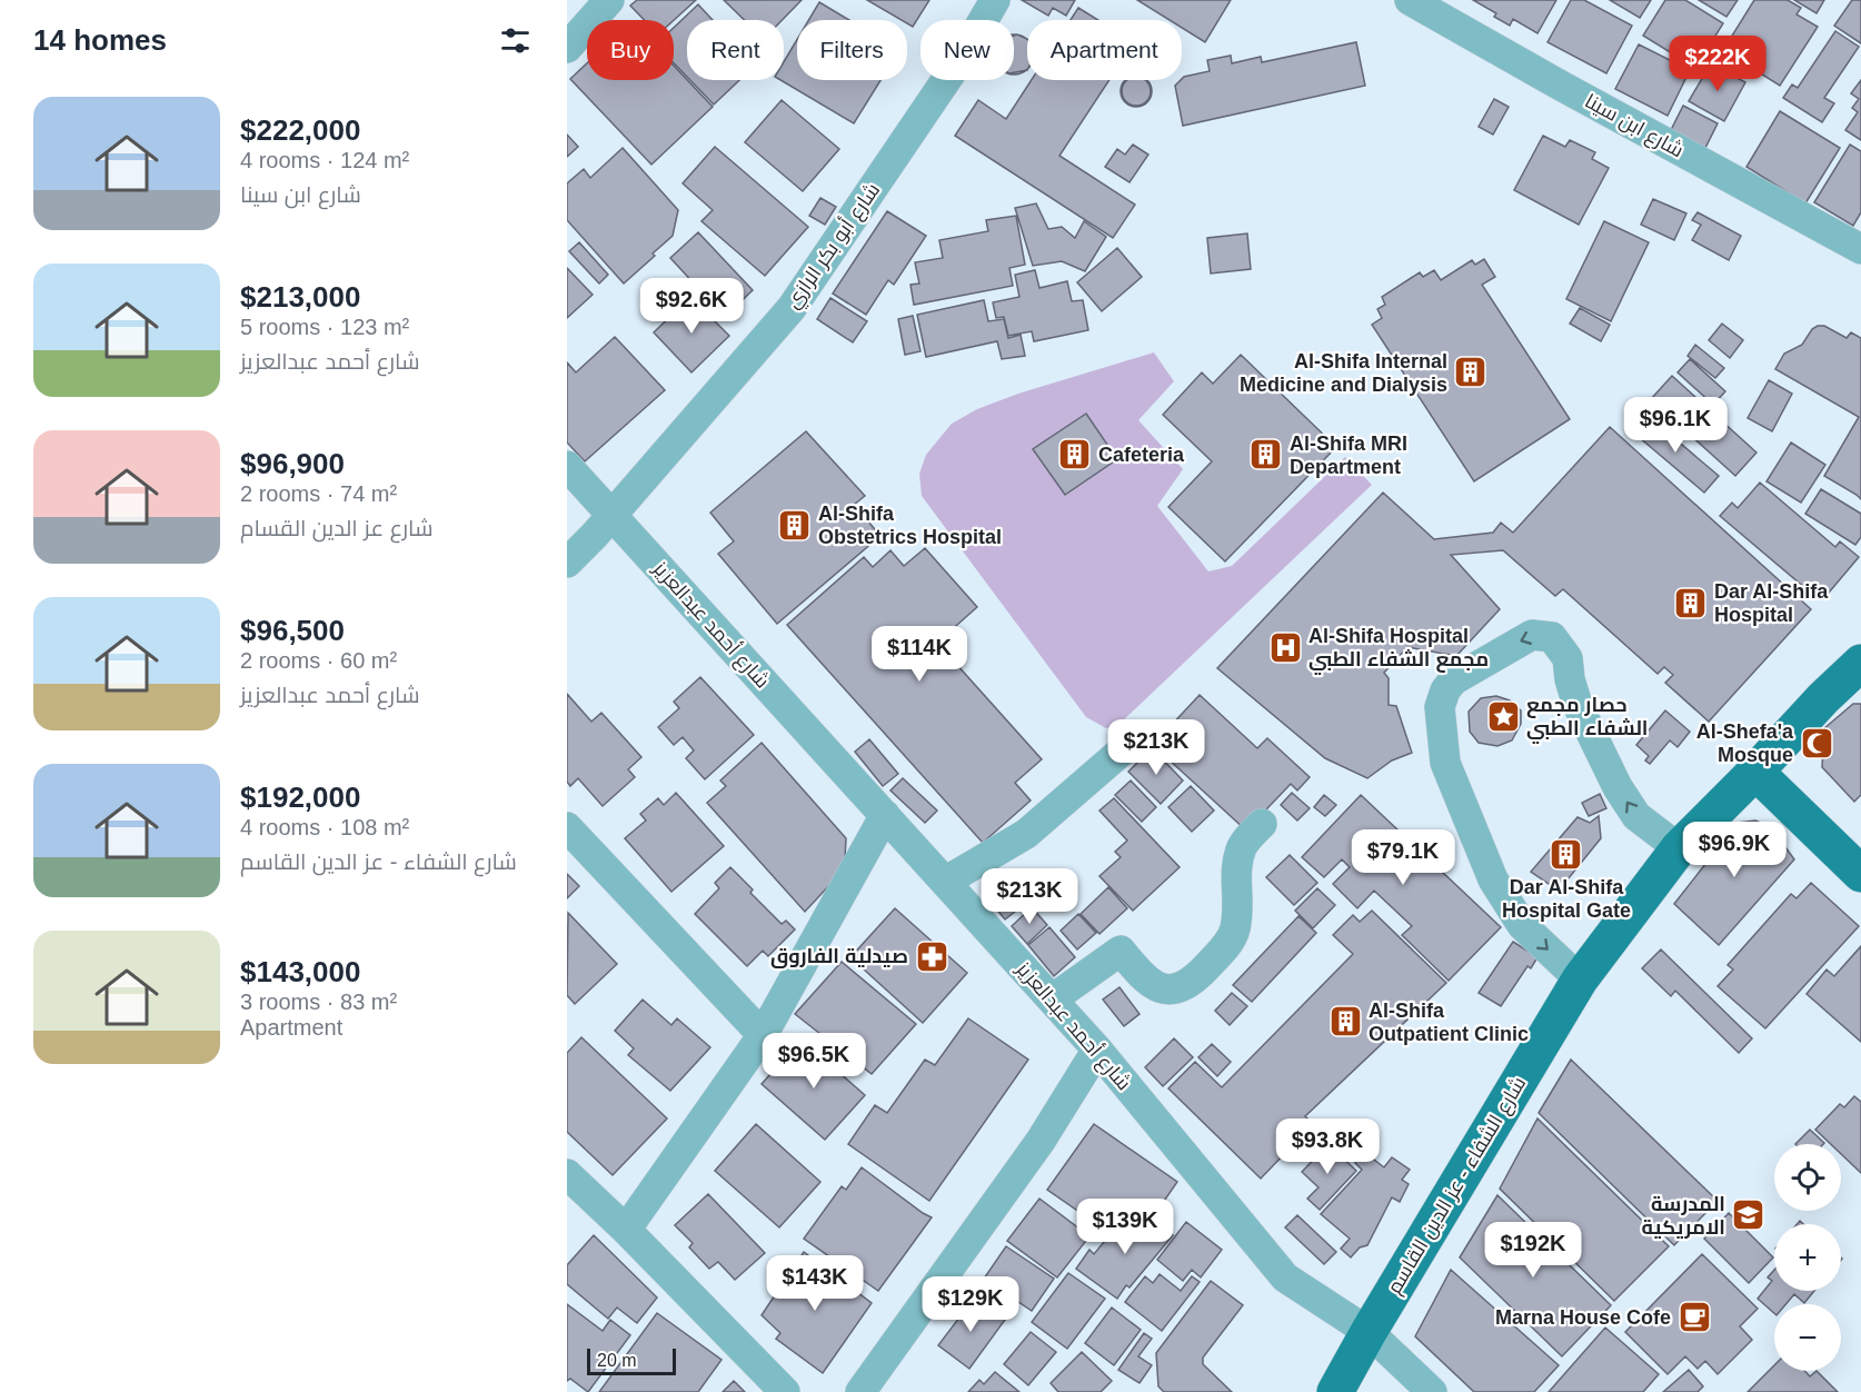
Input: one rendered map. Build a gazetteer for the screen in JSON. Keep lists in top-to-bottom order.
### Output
{
  "streets": {
    "main road": ["شارع الشفاء - عز الدين القاسم"],
    "street": ["شارع ابن سينا", "شارع أبو بكر الرازي", "شارع أحمد عبدالعزيز"]
  },
  "crossings": [
    ["شارع أبو بكر الرازي", "شارع أحمد عبدالعزيز"],
    ["شارع أحمد عبدالعزيز", "شارع الشفاء - عز الدين القاسم"]
  ],
  "places": {
    "building": [
      "Al-Shifa Internal Medicine and Dialysis",
      "Cafeteria",
      "Al-Shifa MRI Department",
      "Al-Shifa Obstetrics Hospital",
      "Dar Al-Shifa Hospital",
      "Dar Al-Shifa Hospital Gate",
      "Al-Shifa Outpatient Clinic"
    ],
    "hospital": ["Al-Shifa Hospital مجمع الشفاء الطبي"],
    "place": ["حصار مجمع الشفاء الطبي"],
    "mosque": ["Al-Shefa'a Mosque"],
    "pharmacy": ["صيدلية الفاروق"],
    "school or university": ["المدرسة الامريكية"],
    "cafe": ["Marna House Cofe"]
  },
  "scale_bar": "20 m",
  "page": {
    "heading": "14 homes",
    "chip": [
      "Buy",
      "Rent",
      "Filters",
      "New",
      "Apartment"
    ],
    "price": [
      "$222K",
      "$92.6K",
      "$96.1K",
      "$114K",
      "$213K",
      "$96.9K",
      "$79.1K",
      "$213K",
      "$96.5K",
      "$93.8K",
      "$139K",
      "$192K",
      "$143K",
      "$129K"
    ],
    "list": [
      {
        "name": "$222,000",
        "note": "4 rooms · 124 m² · شارع ابن سينا"
      },
      {
        "name": "$213,000",
        "note": "5 rooms · 123 m² · شارع أحمد عبدالعزيز"
      },
      {
        "name": "$96,900",
        "note": "2 rooms · 74 m² · شارع عز الدين القسام"
      },
      {
        "name": "$96,500",
        "note": "2 rooms · 60 m² · شارع أحمد عبدالعزيز"
      },
      {
        "name": "$192,000",
        "note": "4 rooms · 108 m² · شارع الشفاء - عز الدين القاسم"
      },
      {
        "name": "$143,000",
        "note": "3 rooms · 83 m² · Apartment"
      }
    ],
    "map_buttons": ["+", "−"],
    "scale": "20 m"
  }
}
